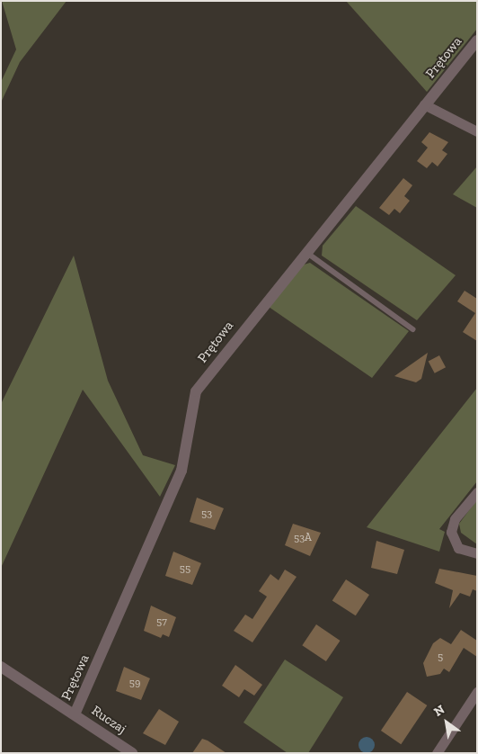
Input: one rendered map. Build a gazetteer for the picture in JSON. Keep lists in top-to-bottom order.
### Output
{
  "streets": {
    "street": ["Prętowa", "Ruczaj"]
  },
  "crossings": [
    ["Prętowa", "Ruczaj"]
  ],
  "house_numbers": [
    "53",
    "53A",
    "55",
    "57",
    "5",
    "59"
  ],
  "north": "top left"
}
